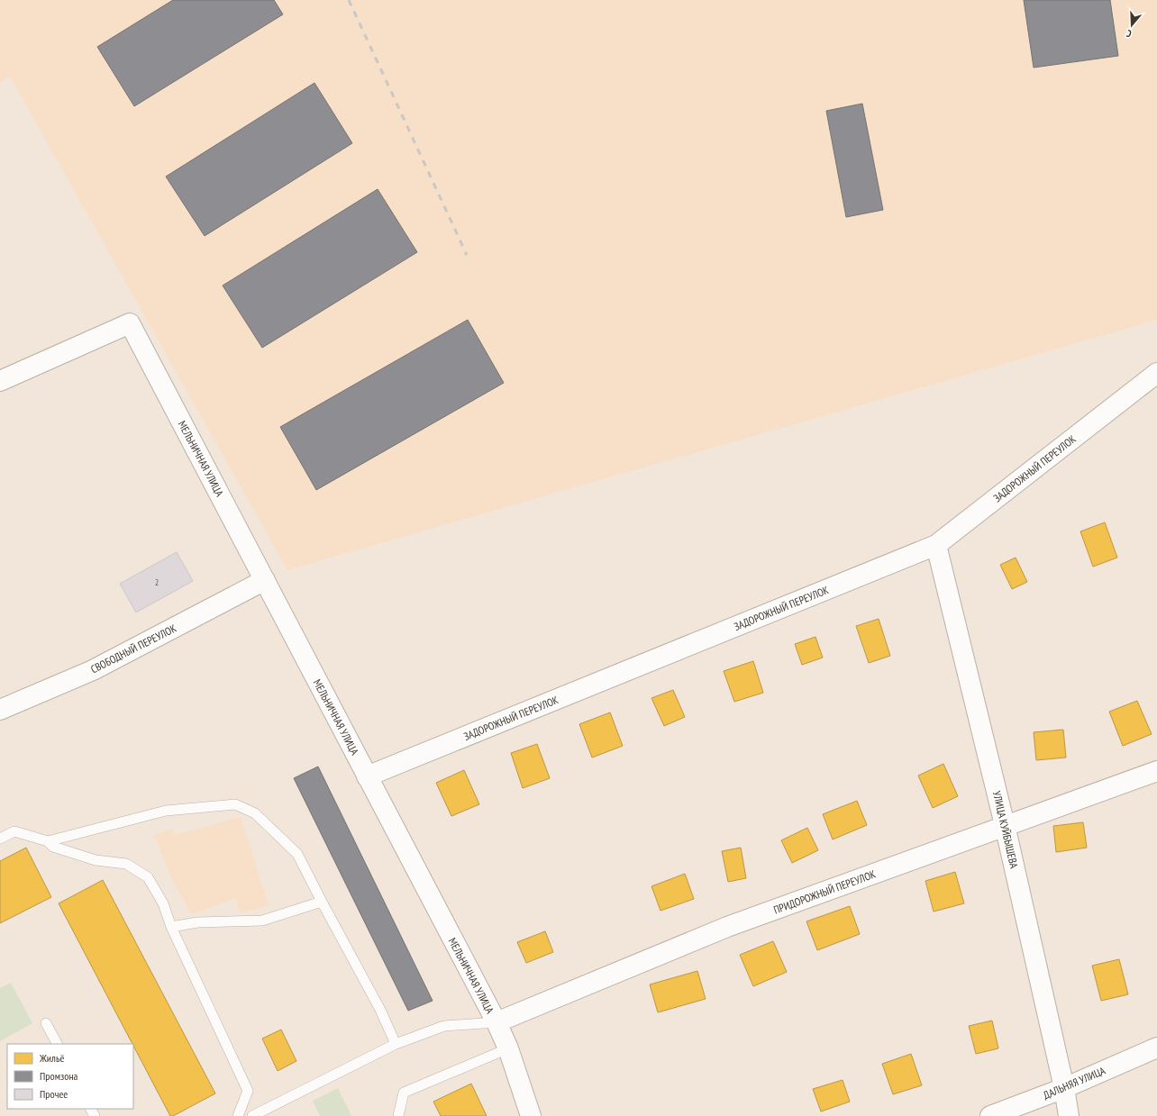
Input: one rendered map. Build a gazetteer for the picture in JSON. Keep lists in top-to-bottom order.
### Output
{
  "streets": {
    "street": [
      "МЕЛЬНИЧНАЯ УЛИЦА",
      "ЗАДОРОЖНЫЙ ПЕРЕУЛОК",
      "СВОБОДНЫЙ ПЕРЕУЛОК",
      "УЛИЦА КУЙБЫШЕВА",
      "ПРИДОРОЖНЫЙ ПЕРЕУЛОК",
      "ДАЛЬНЯЯ УЛИЦА"
    ]
  },
  "crossings": [
    ["МЕЛЬНИЧНАЯ УЛИЦА", "ЗАДОРОЖНЫЙ ПЕРЕУЛОК"],
    ["МЕЛЬНИЧНАЯ УЛИЦА", "СВОБОДНЫЙ ПЕРЕУЛОК"],
    ["МЕЛЬНИЧНАЯ УЛИЦА", "ПРИДОРОЖНЫЙ ПЕРЕУЛОК"],
    ["ЗАДОРОЖНЫЙ ПЕРЕУЛОК", "УЛИЦА КУЙБЫШЕВА"],
    ["УЛИЦА КУЙБЫШЕВА", "ПРИДОРОЖНЫЙ ПЕРЕУЛОК"],
    ["УЛИЦА КУЙБЫШЕВА", "ДАЛЬНЯЯ УЛИЦА"]
  ],
  "house_numbers": ["2"],
  "legend": ["Жильё", "Промзона", "Прочее"],
  "north": "bottom"
}
